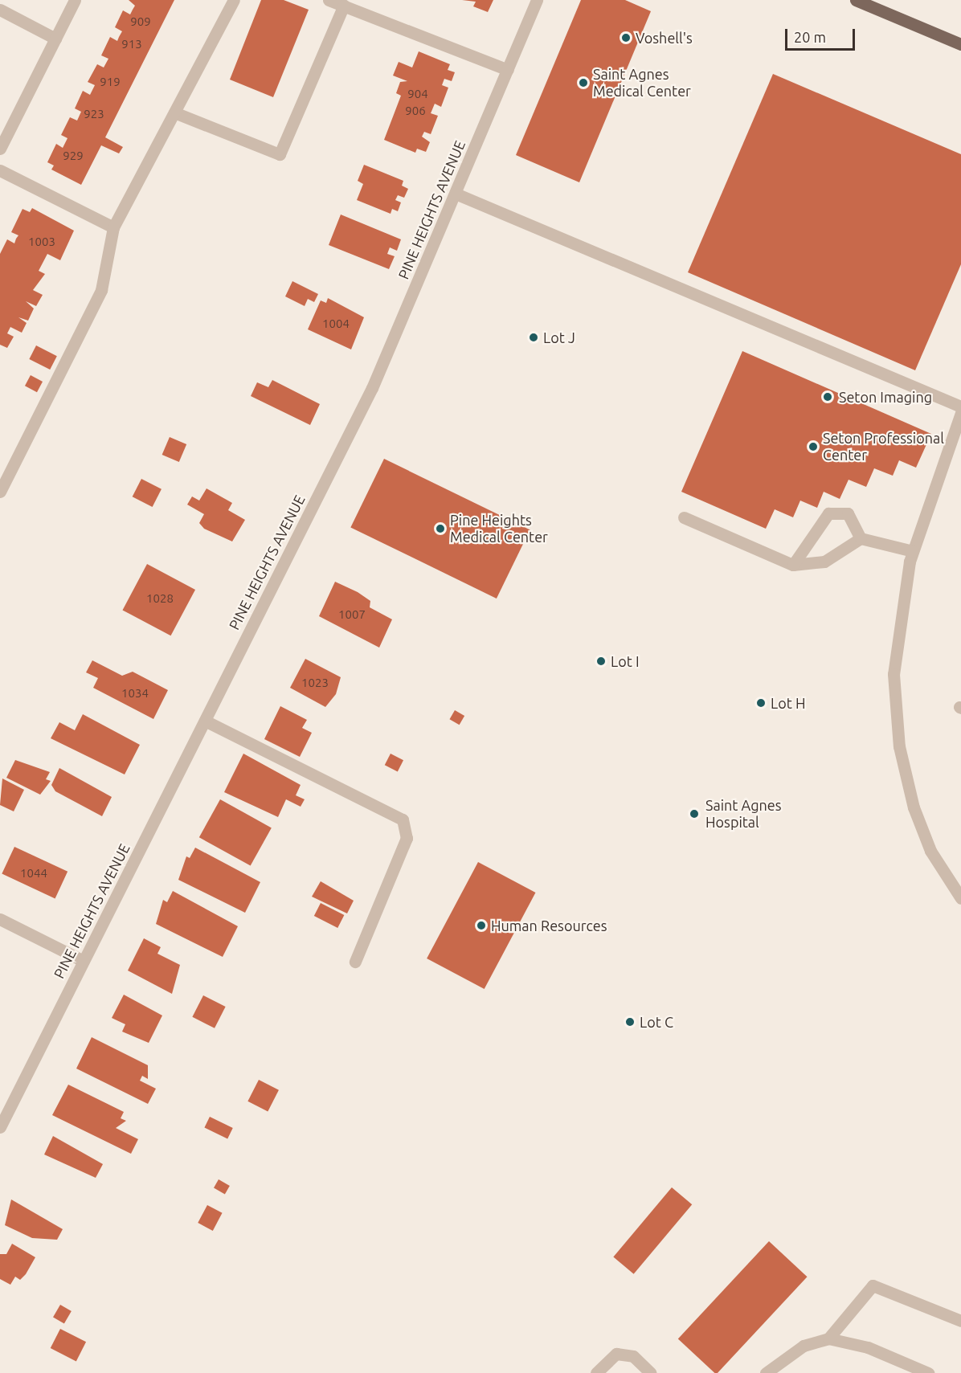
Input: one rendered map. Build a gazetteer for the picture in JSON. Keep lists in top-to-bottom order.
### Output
{
  "streets": {
    "street": ["PINE HEIGHTS AVENUE"]
  },
  "places": [
    "Voshell's",
    "Saint Agnes Medical Center",
    "Lot J",
    "Seton Imaging",
    "Seton Professional Center",
    "Pine Heights Medical Center",
    "Lot I",
    "Lot H",
    "Saint Agnes Hospital",
    "Human Resources",
    "Lot C"
  ],
  "house_numbers": [
    "909",
    "913",
    "919",
    "904",
    "906",
    "923",
    "929",
    "1003",
    "1004",
    "1028",
    "1007",
    "1023",
    "1034",
    "1044"
  ],
  "scale_bar": "20 m"
}
